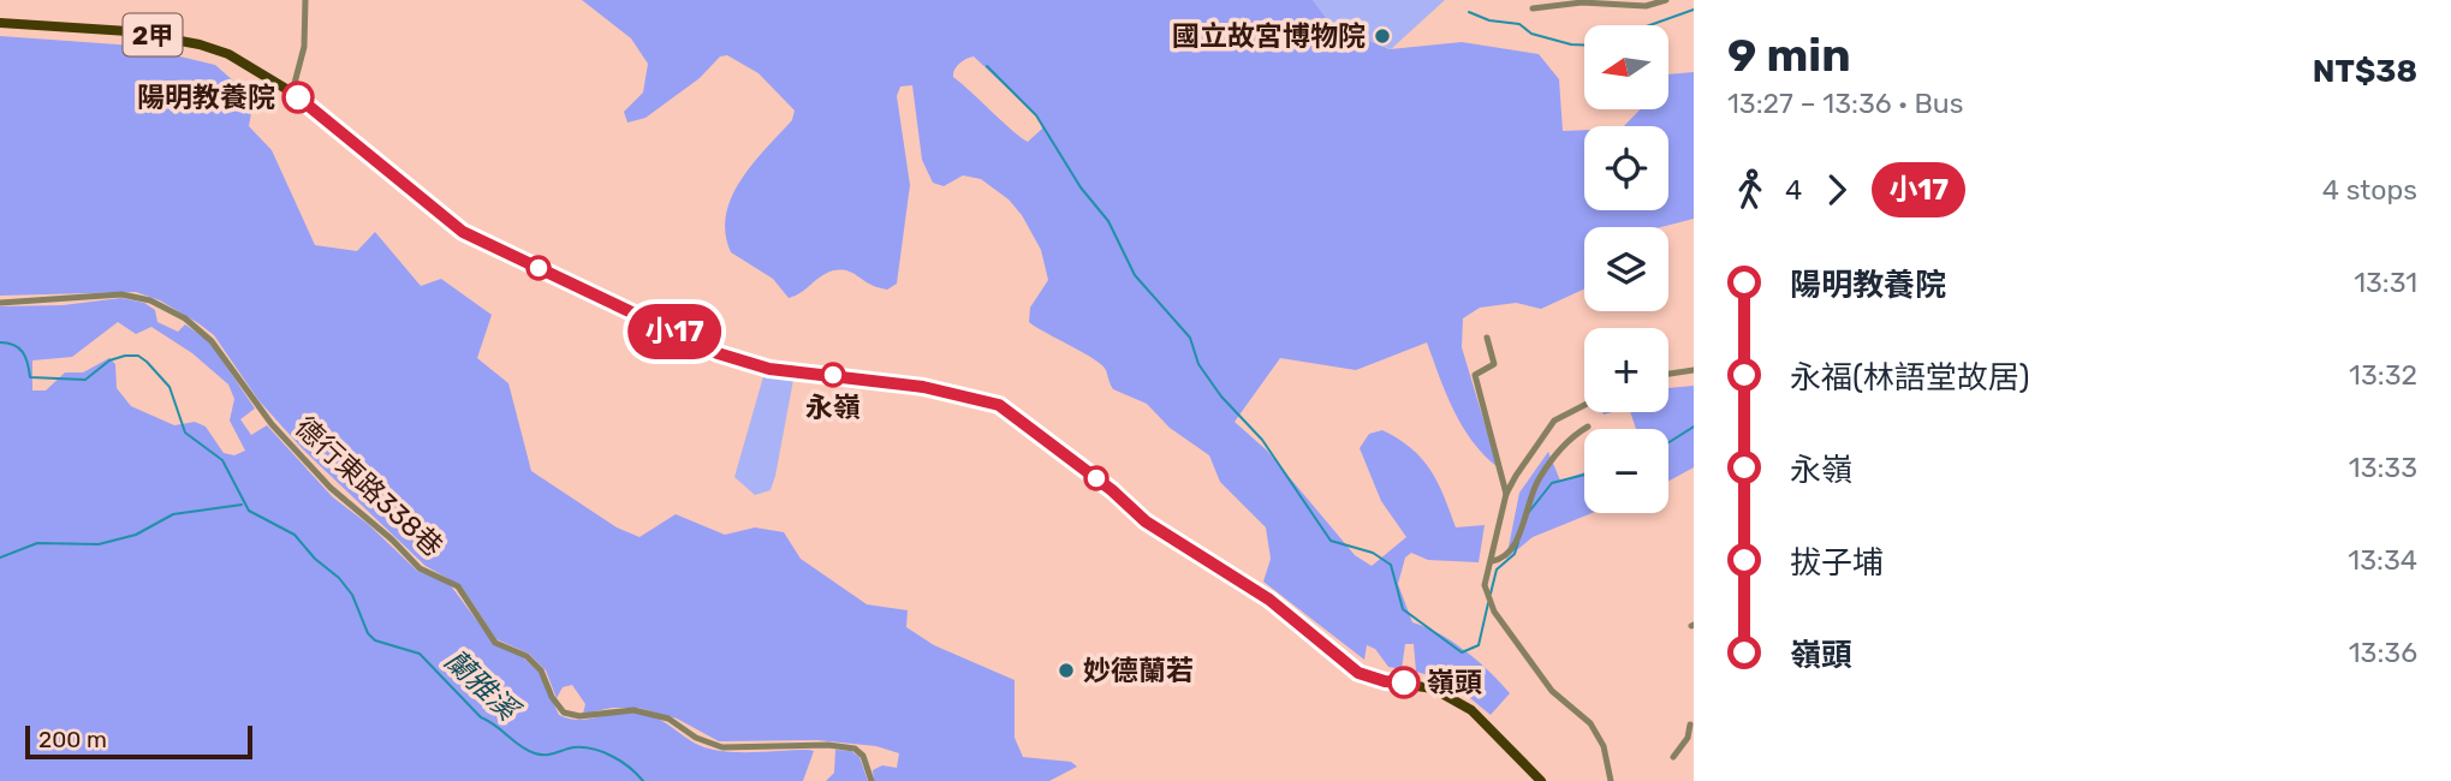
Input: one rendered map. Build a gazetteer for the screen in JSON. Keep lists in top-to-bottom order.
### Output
{
  "streets": {
    "main road": ["2甲"],
    "street": ["德行東路338巷"]
  },
  "water": ["蘭雅溪"],
  "places": [
    "國立故宮博物院",
    "陽明教養院",
    "永嶺",
    "妙德蘭若",
    "嶺頭"
  ],
  "lines": ["bus line 小17"],
  "scale_bar": "200 m",
  "north": "left",
  "page": {
    "on_map": "小17",
    "heading": ["9 min", "13:27 – 13:36 · Bus", "NT$38"],
    "map_buttons": ["+", "−"],
    "legs": ["4", "小17", "4 stops"],
    "list": [
      {
        "name": "陽明教養院",
        "value": "13:31"
      },
      {
        "name": "永福(林語堂故居)",
        "value": "13:32"
      },
      {
        "name": "永嶺",
        "value": "13:33"
      },
      {
        "name": "拔子埔",
        "value": "13:34"
      },
      {
        "name": "嶺頭",
        "value": "13:36"
      }
    ],
    "scale": "200 m"
  }
}
